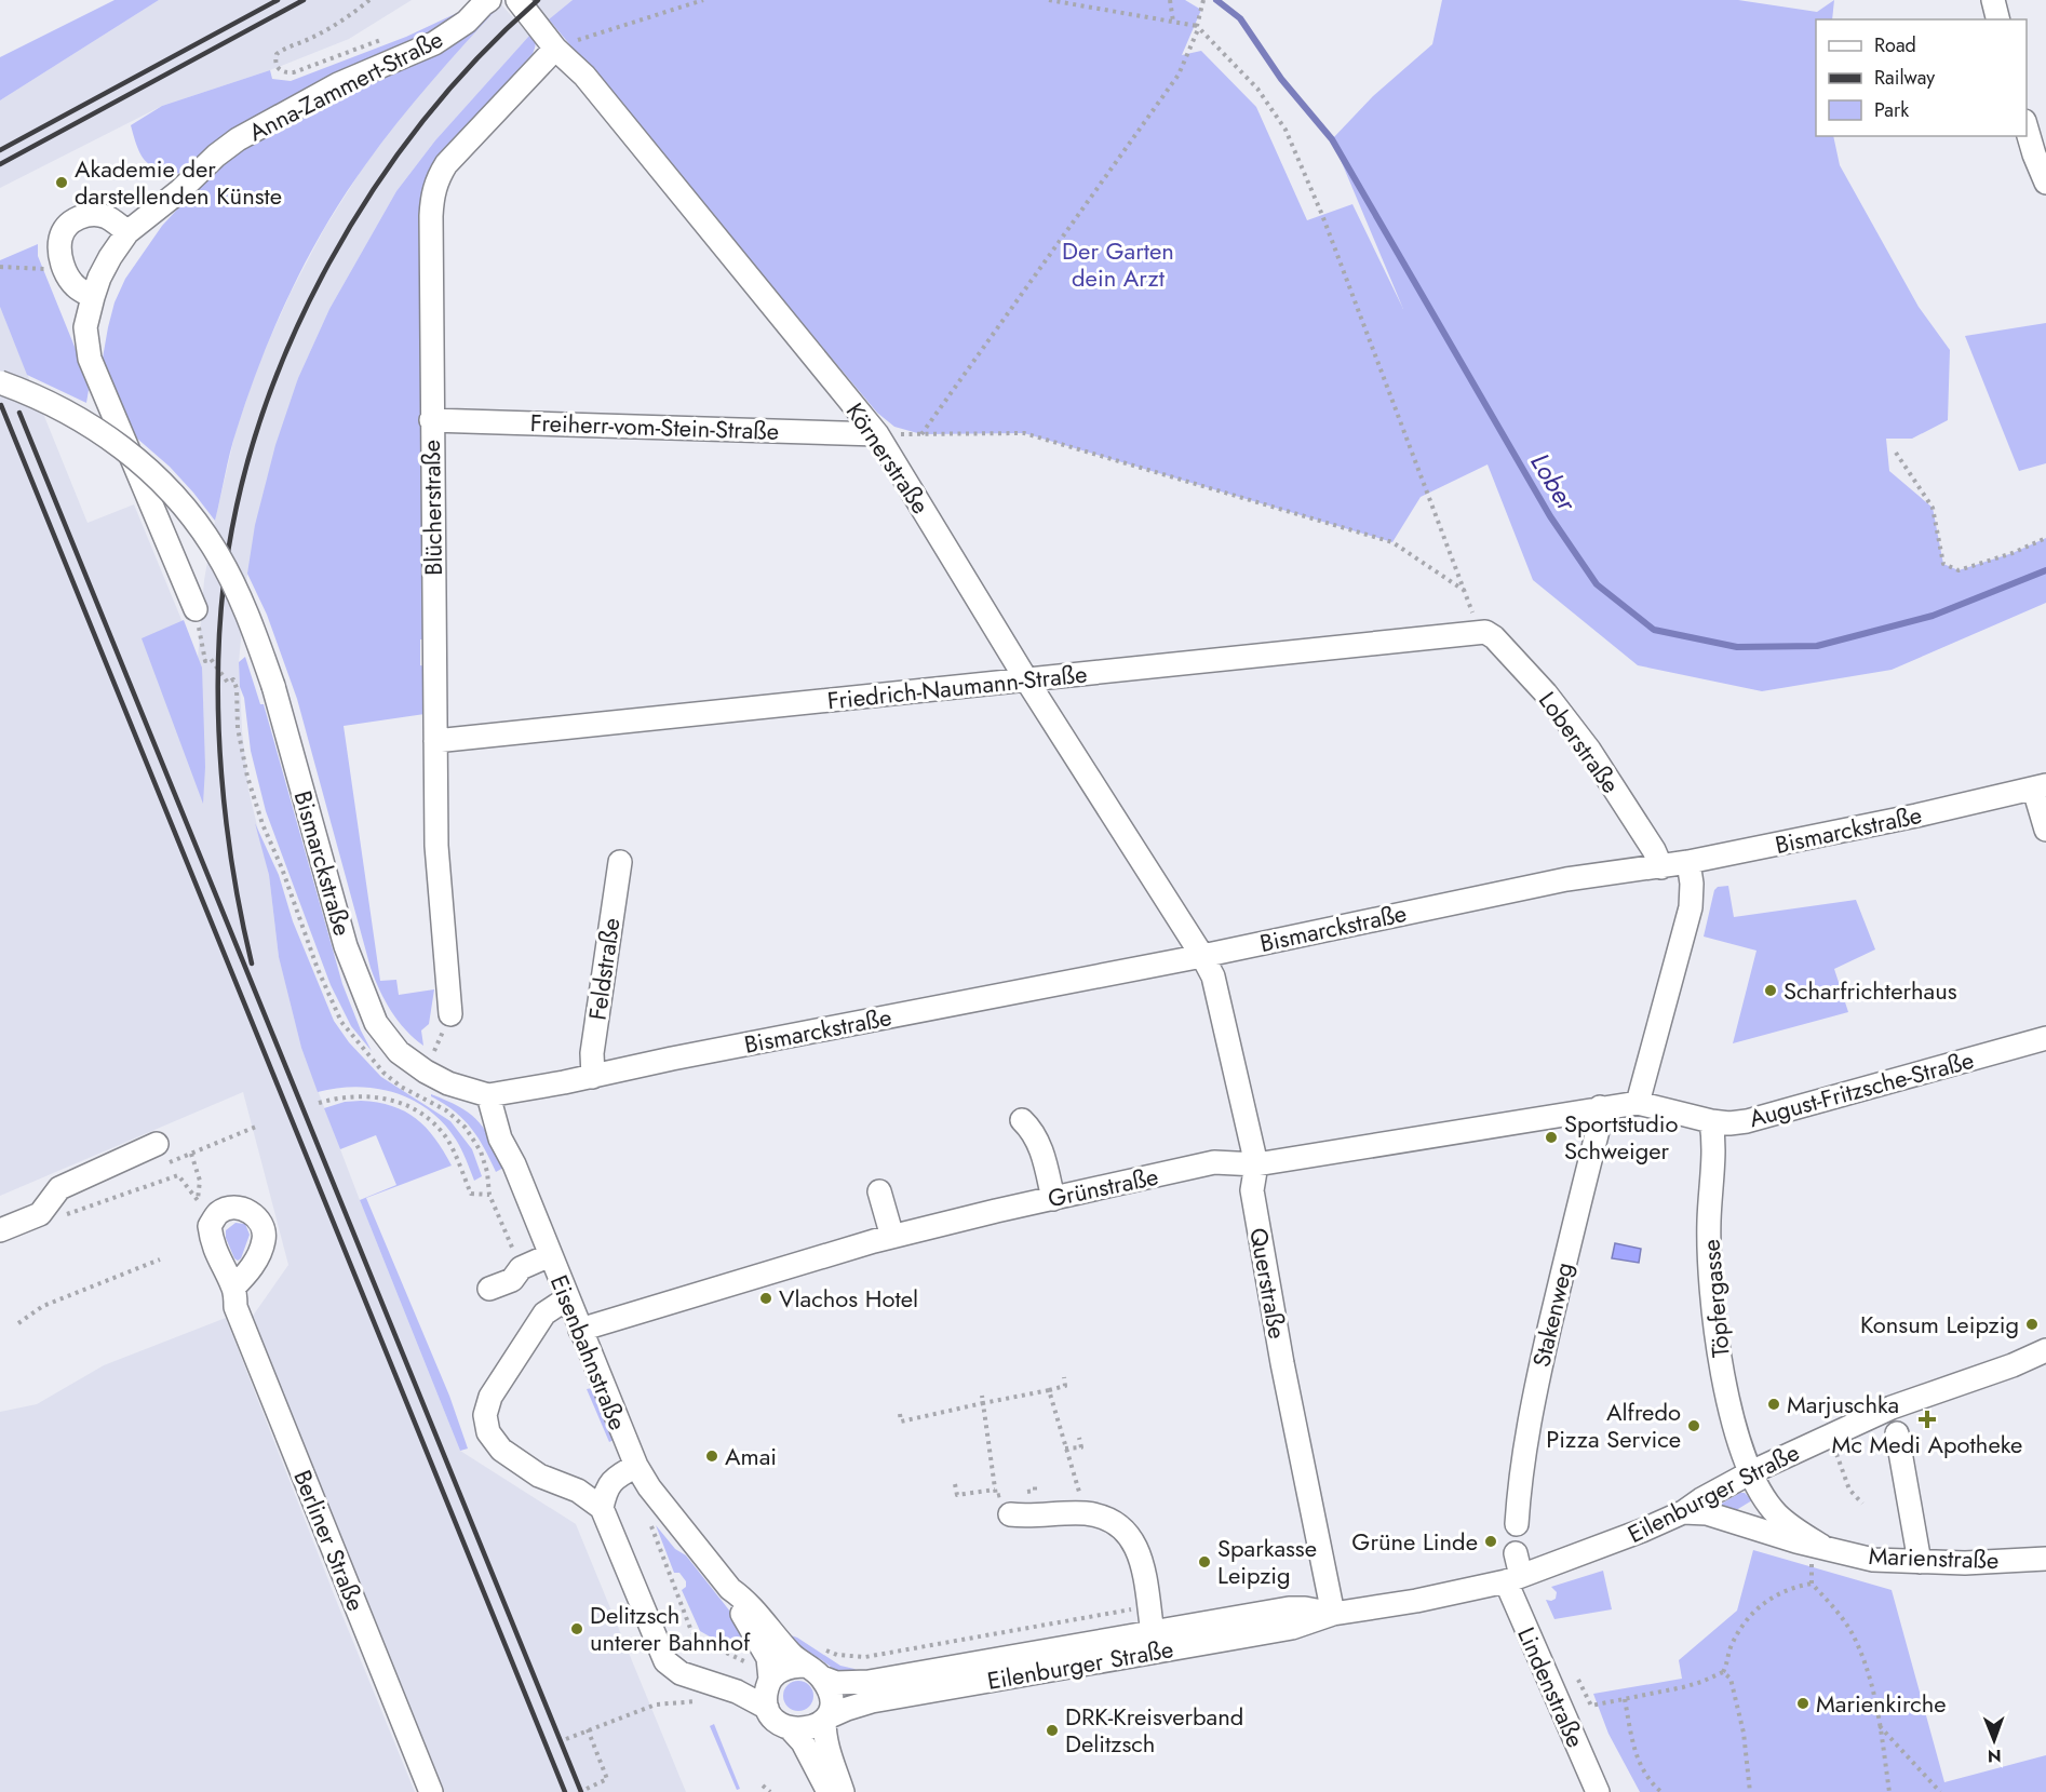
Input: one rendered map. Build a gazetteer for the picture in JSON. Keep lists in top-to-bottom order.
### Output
{
  "streets": {
    "street": [
      "Anna-Zammert-Straße",
      "Freiherr-vom-Stein-Straße",
      "Körnerstraße",
      "Blücherstraße",
      "Friedrich-Naumann-Straße",
      "Loberstraße",
      "Bismarckstraße",
      "Feldstraße",
      "August-Fritzsche-Straße",
      "Grünstraße",
      "Querstraße",
      "Töpfergasse",
      "Stakenweg",
      "Eisenbahnstraße",
      "Eilenburger Straße",
      "Berliner Straße",
      "Marienstraße",
      "Lindenstraße"
    ]
  },
  "crossings": [
    ["Freiherr-vom-Stein-Straße", "Körnerstraße"],
    ["Freiherr-vom-Stein-Straße", "Blücherstraße"],
    ["Körnerstraße", "Blücherstraße"],
    ["Körnerstraße", "Friedrich-Naumann-Straße"],
    ["Körnerstraße", "Bismarckstraße"],
    ["Körnerstraße", "Querstraße"],
    ["Blücherstraße", "Friedrich-Naumann-Straße"],
    ["Friedrich-Naumann-Straße", "Loberstraße"],
    ["Loberstraße", "Bismarckstraße"],
    ["Bismarckstraße", "Feldstraße"],
    ["Bismarckstraße", "Querstraße"],
    ["Bismarckstraße", "Eisenbahnstraße"],
    ["August-Fritzsche-Straße", "Grünstraße"],
    ["August-Fritzsche-Straße", "Töpfergasse"],
    ["Grünstraße", "Querstraße"],
    ["Grünstraße", "Stakenweg"],
    ["Grünstraße", "Eisenbahnstraße"],
    ["Querstraße", "Eilenburger Straße"],
    ["Töpfergasse", "Eilenburger Straße"],
    ["Töpfergasse", "Marienstraße"],
    ["Eisenbahnstraße", "Eilenburger Straße"],
    ["Eilenburger Straße", "Lindenstraße"]
  ],
  "water": ["Lober"],
  "parks": ["Der Garten dein Arzt"],
  "places": {
    "other": [
      "Akademie der darstellenden Künste",
      "Scharfrichterhaus",
      "Sportstudio Schweiger",
      "Vlachos Hotel",
      "Konsum Leipzig",
      "Marjuschka",
      "Alfredo Pizza Service",
      "Amai",
      "Grüne Linde",
      "Sparkasse Leipzig",
      "Delitzsch unterer Bahnhof",
      "Marienkirche",
      "DRK-Kreisverband Delitzsch"
    ],
    "health": ["Mc Medi Apotheke"]
  },
  "legend": ["Road", "Railway", "Park"],
  "north": "bottom"
}
